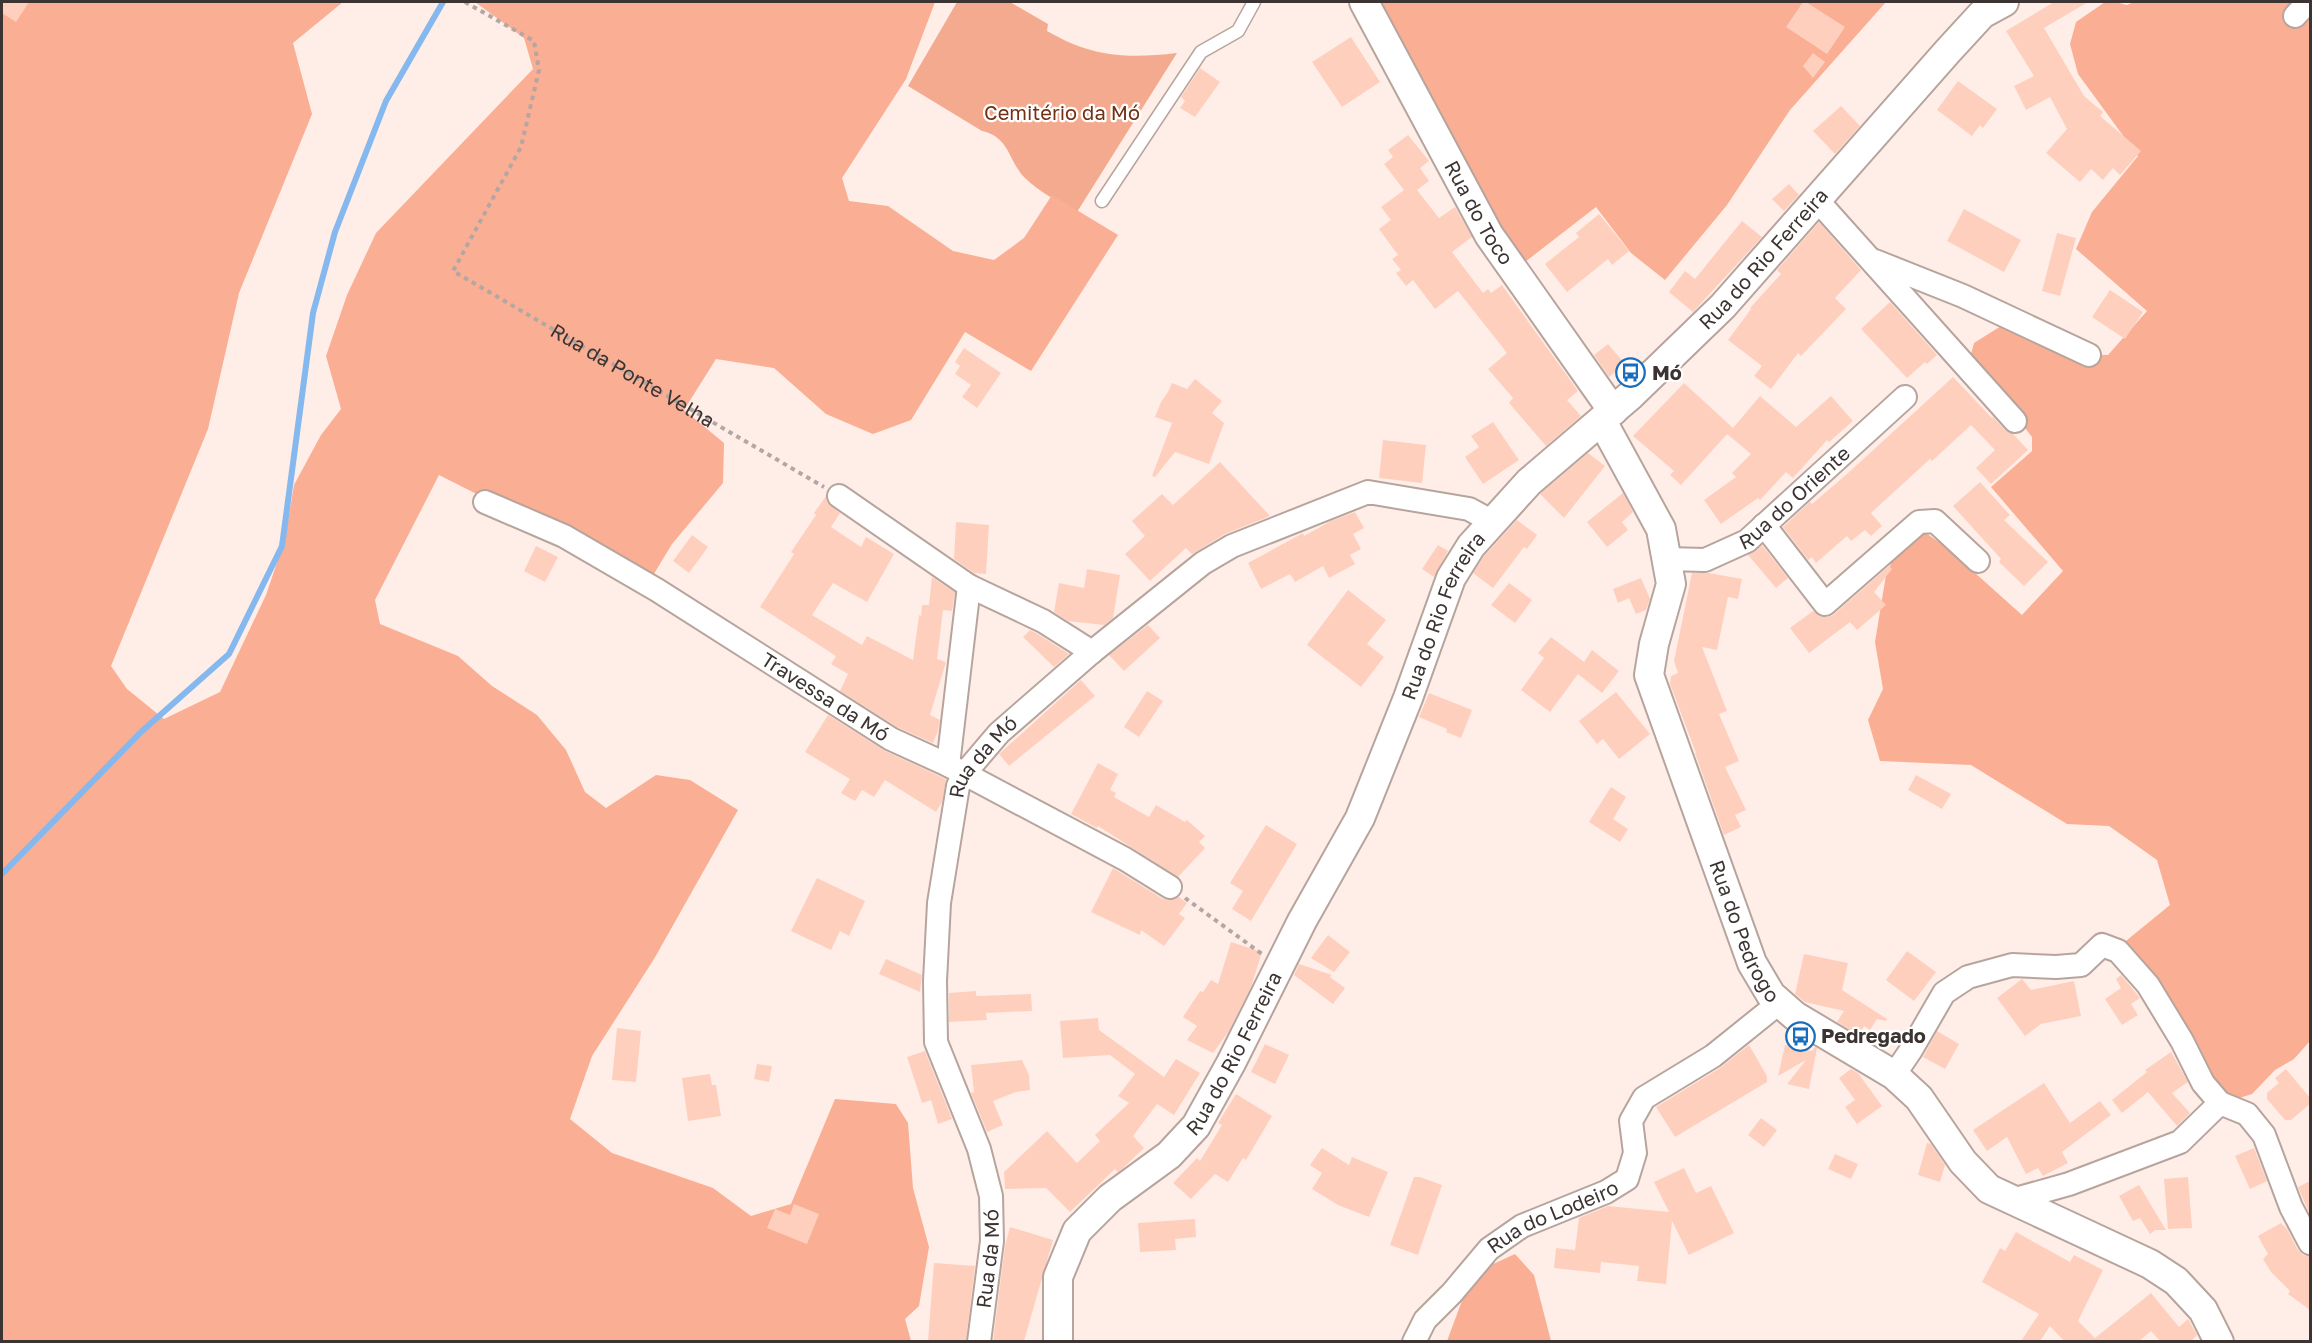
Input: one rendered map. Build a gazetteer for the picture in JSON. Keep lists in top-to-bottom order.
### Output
{
  "streets": {
    "street": [
      "Rua do Toco",
      "Rua do Rio Ferreira",
      "Rua do Oriente",
      "Travessa da Mó",
      "Rua da Mó",
      "Rua do Pedrogo",
      "Rua do Lodeiro"
    ],
    "path": ["Rua da Ponte Velha"]
  },
  "crossings": [
    ["Rua do Toco", "Rua do Rio Ferreira"],
    ["Rua do Toco", "Rua do Pedrogo"],
    ["Rua do Rio Ferreira", "Rua da Mó"],
    ["Rua do Rio Ferreira", "Rua do Pedrogo"],
    ["Rua do Oriente", "Rua do Pedrogo"],
    ["Travessa da Mó", "Rua da Mó"],
    ["Rua do Pedrogo", "Rua do Lodeiro"]
  ],
  "parks": ["Cemitério da Mó"],
  "places": {
    "bus stop": ["Mó", "Pedregado"]
  }
}
